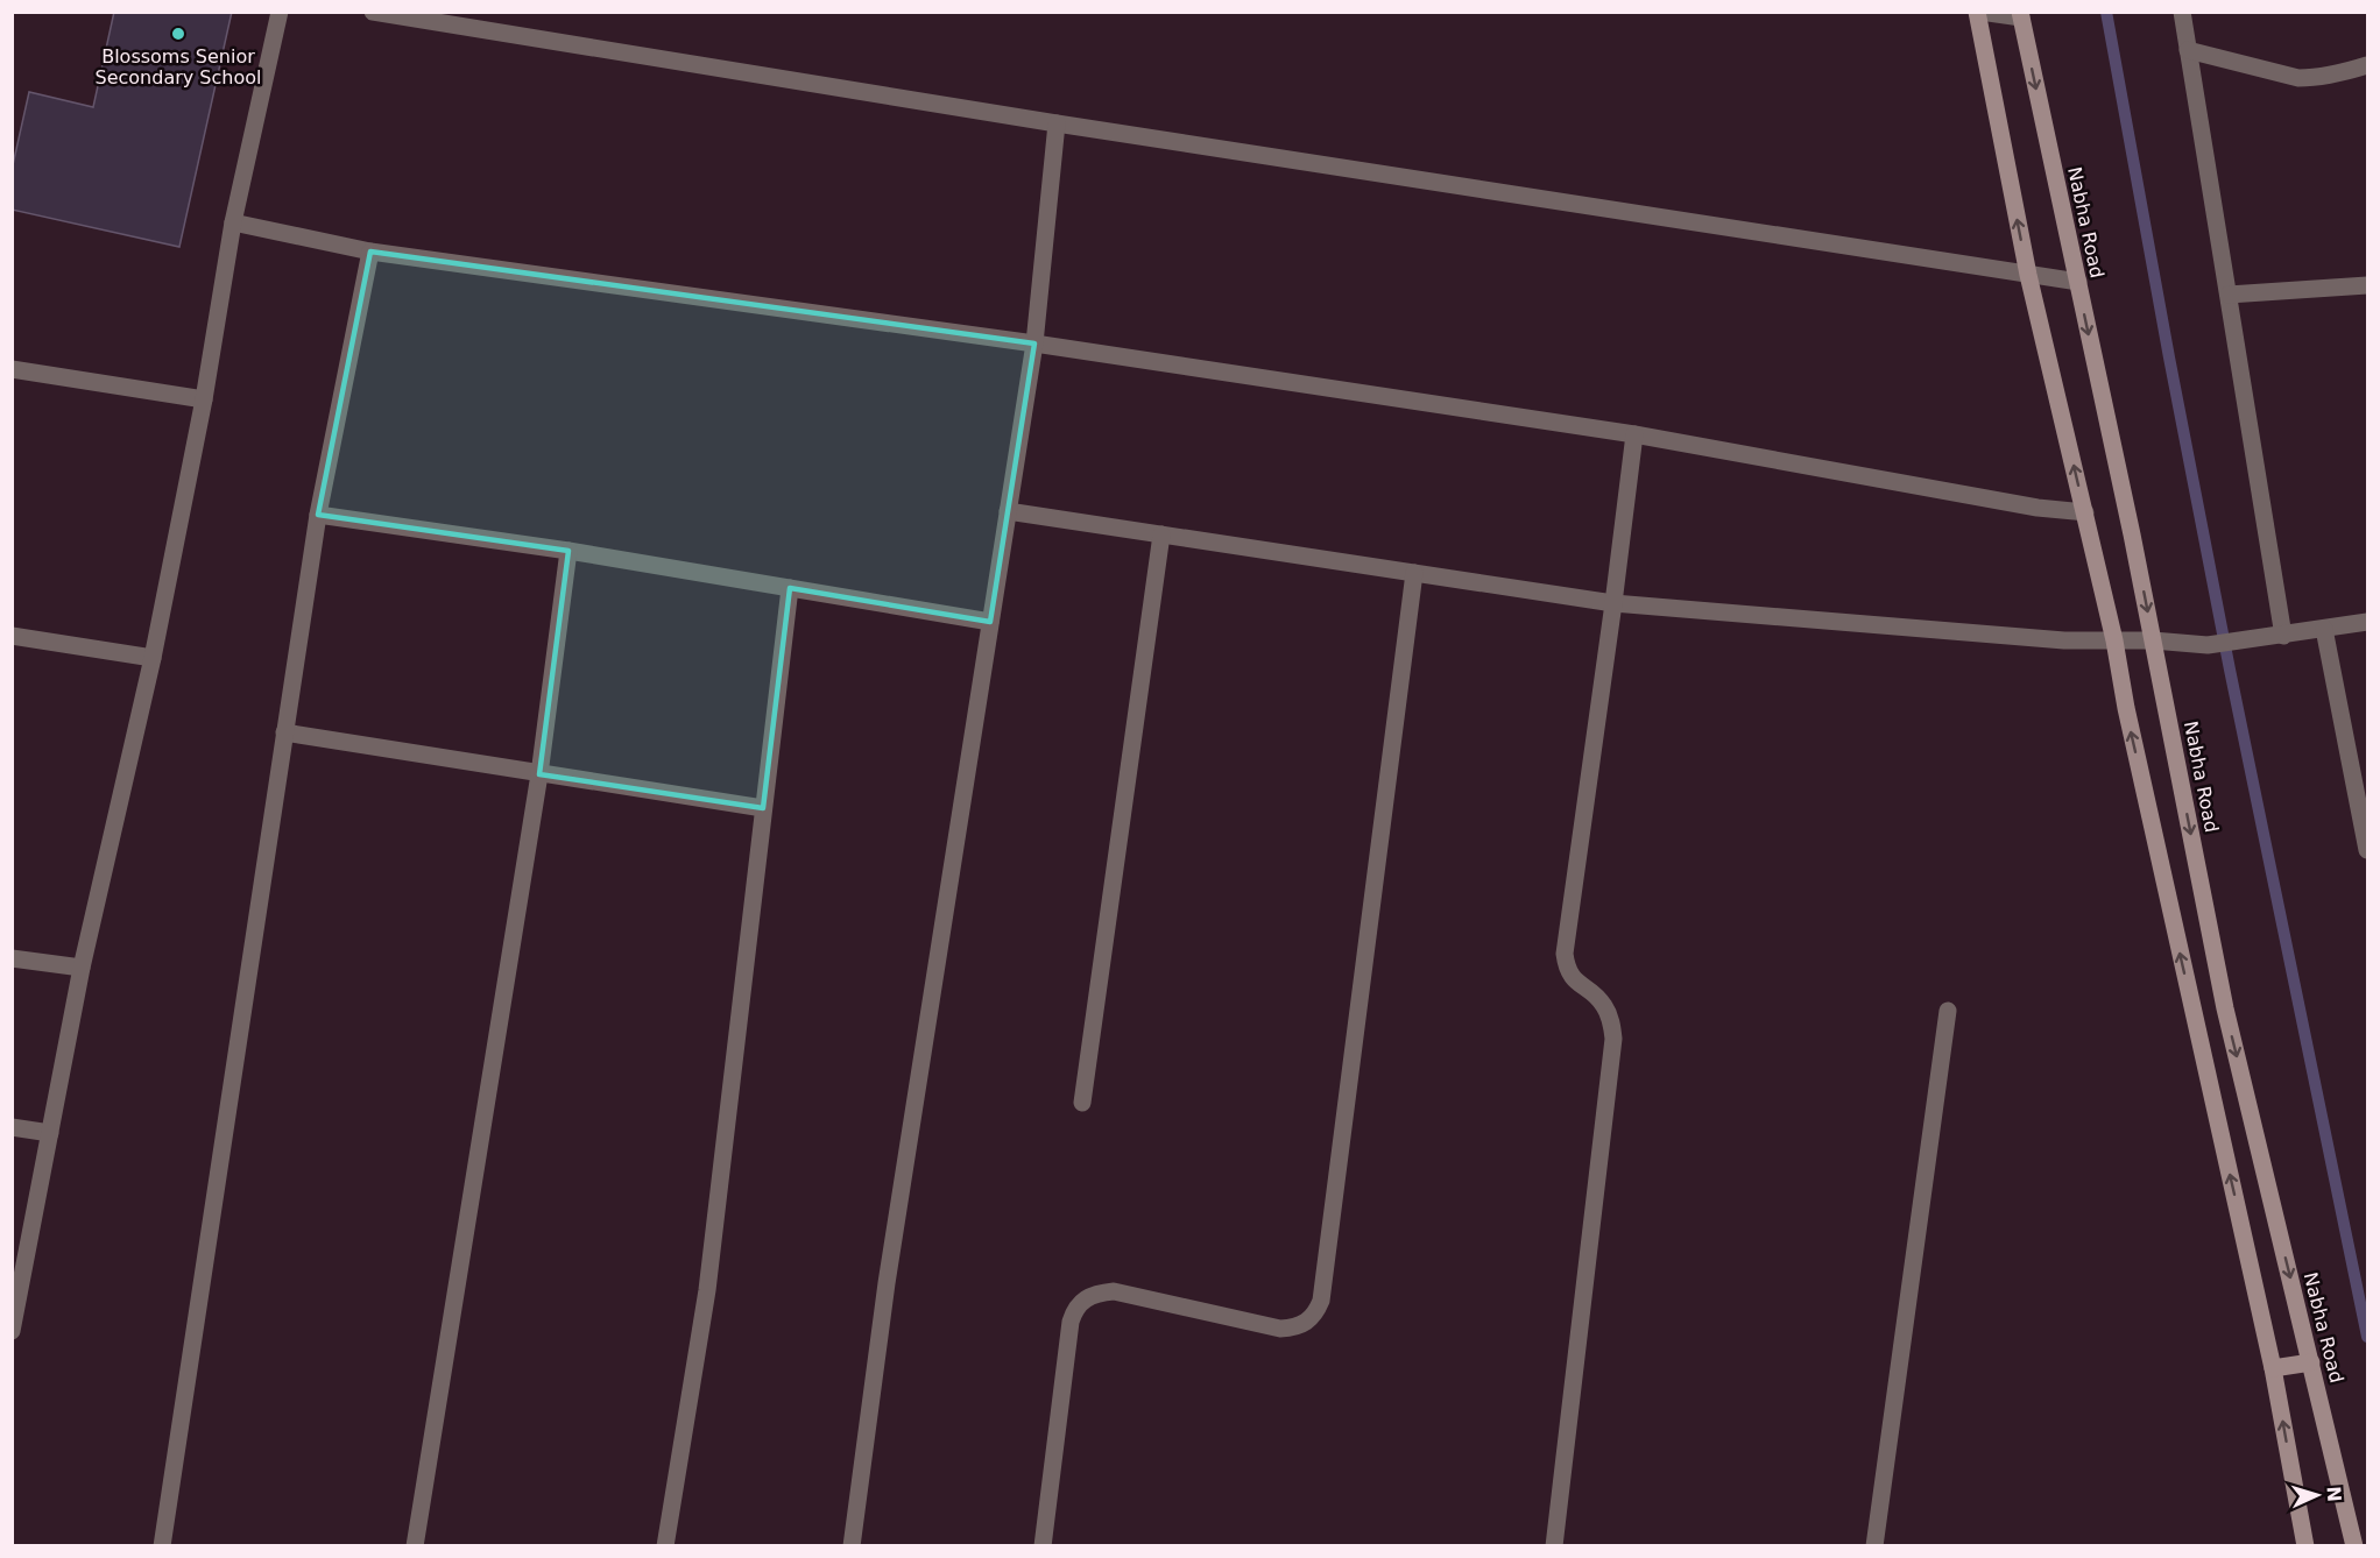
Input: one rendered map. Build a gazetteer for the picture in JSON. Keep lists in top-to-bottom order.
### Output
{
  "streets": {
    "main road": ["Nabha Road"]
  },
  "places": ["Blossoms Senior Secondary School"],
  "north": "right"
}
